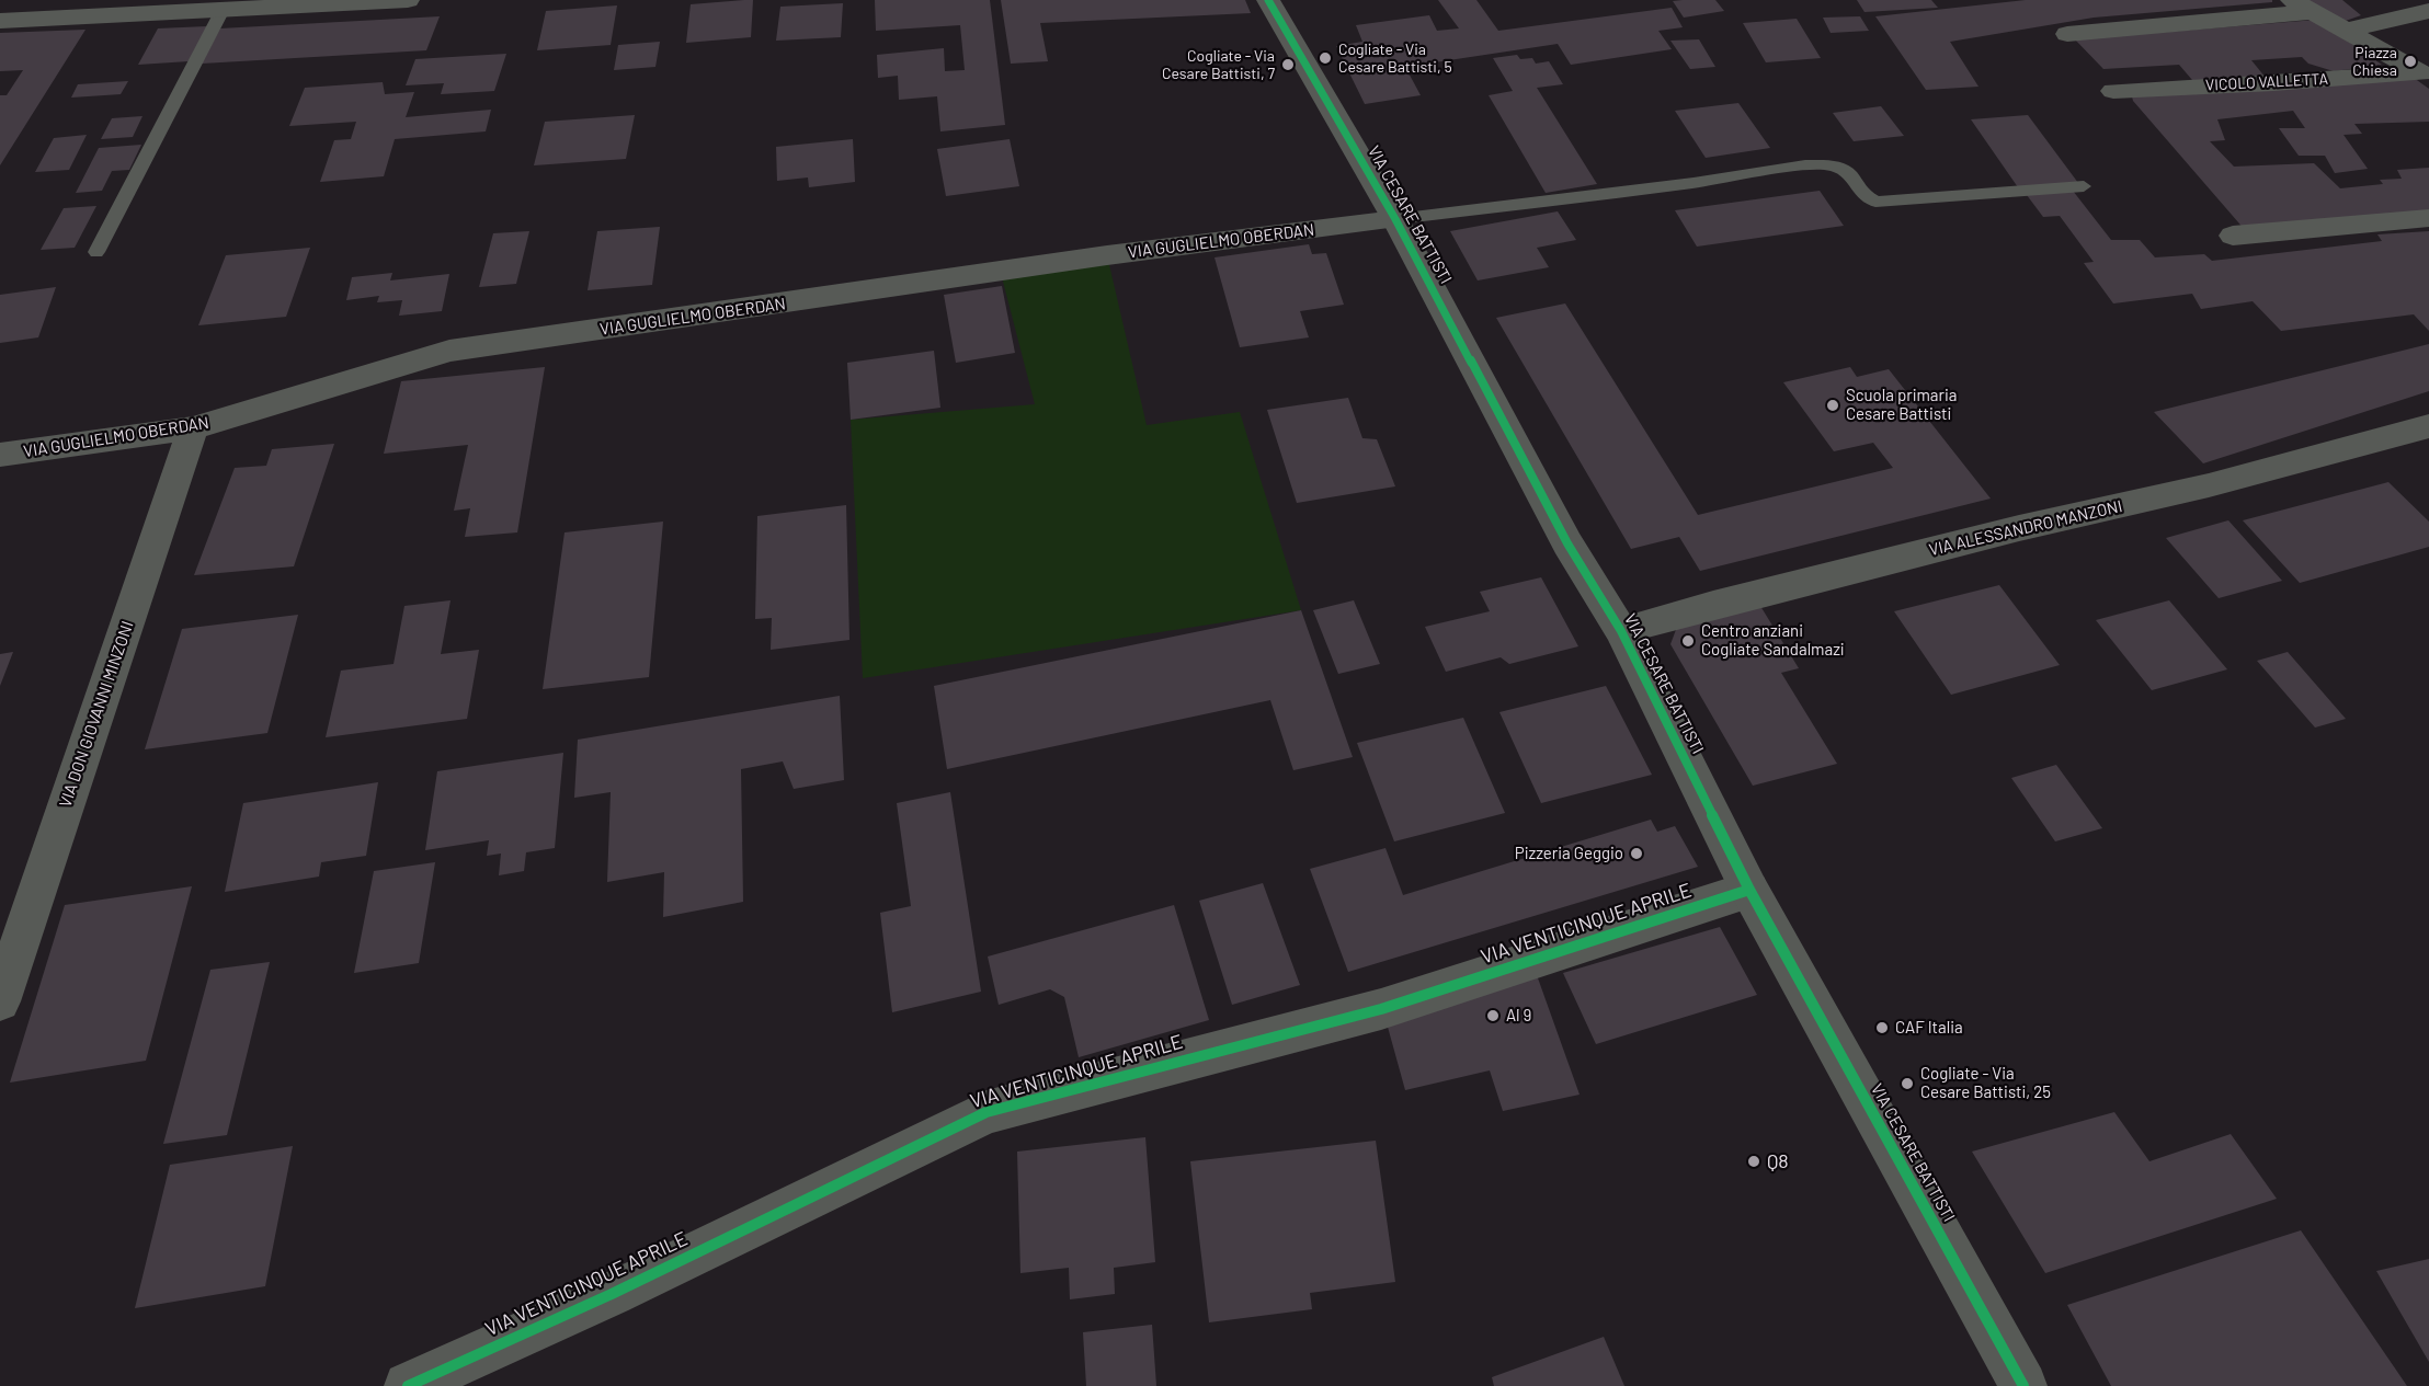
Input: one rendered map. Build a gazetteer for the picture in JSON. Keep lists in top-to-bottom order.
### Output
{
  "streets": {
    "street": [
      "VICOLO VALLETTA",
      "VIA CESARE BATTISTI",
      "VIA GUGLIELMO OBERDAN",
      "VIA ALESSANDRO MANZONI",
      "VIA DON GIOVANNI MINZONI",
      "VIA VENTICINQUE APRILE"
    ]
  },
  "crossings": [
    ["VIA CESARE BATTISTI", "VIA GUGLIELMO OBERDAN"],
    ["VIA CESARE BATTISTI", "VIA ALESSANDRO MANZONI"],
    ["VIA CESARE BATTISTI", "VIA VENTICINQUE APRILE"],
    ["VIA GUGLIELMO OBERDAN", "VIA DON GIOVANNI MINZONI"]
  ],
  "places": [
    "Cogliate - Via Cesare Battisti, 5",
    "Piazza Chiesa",
    "Cogliate - Via Cesare Battisti, 7",
    "Scuola primaria Cesare Battisti",
    "Centro anziani Cogliate Sandalmazi",
    "Pizzeria Geggio",
    "Al 9",
    "CAF Italia",
    "Cogliate - Via Cesare Battisti, 25",
    "Q8"
  ]
}
